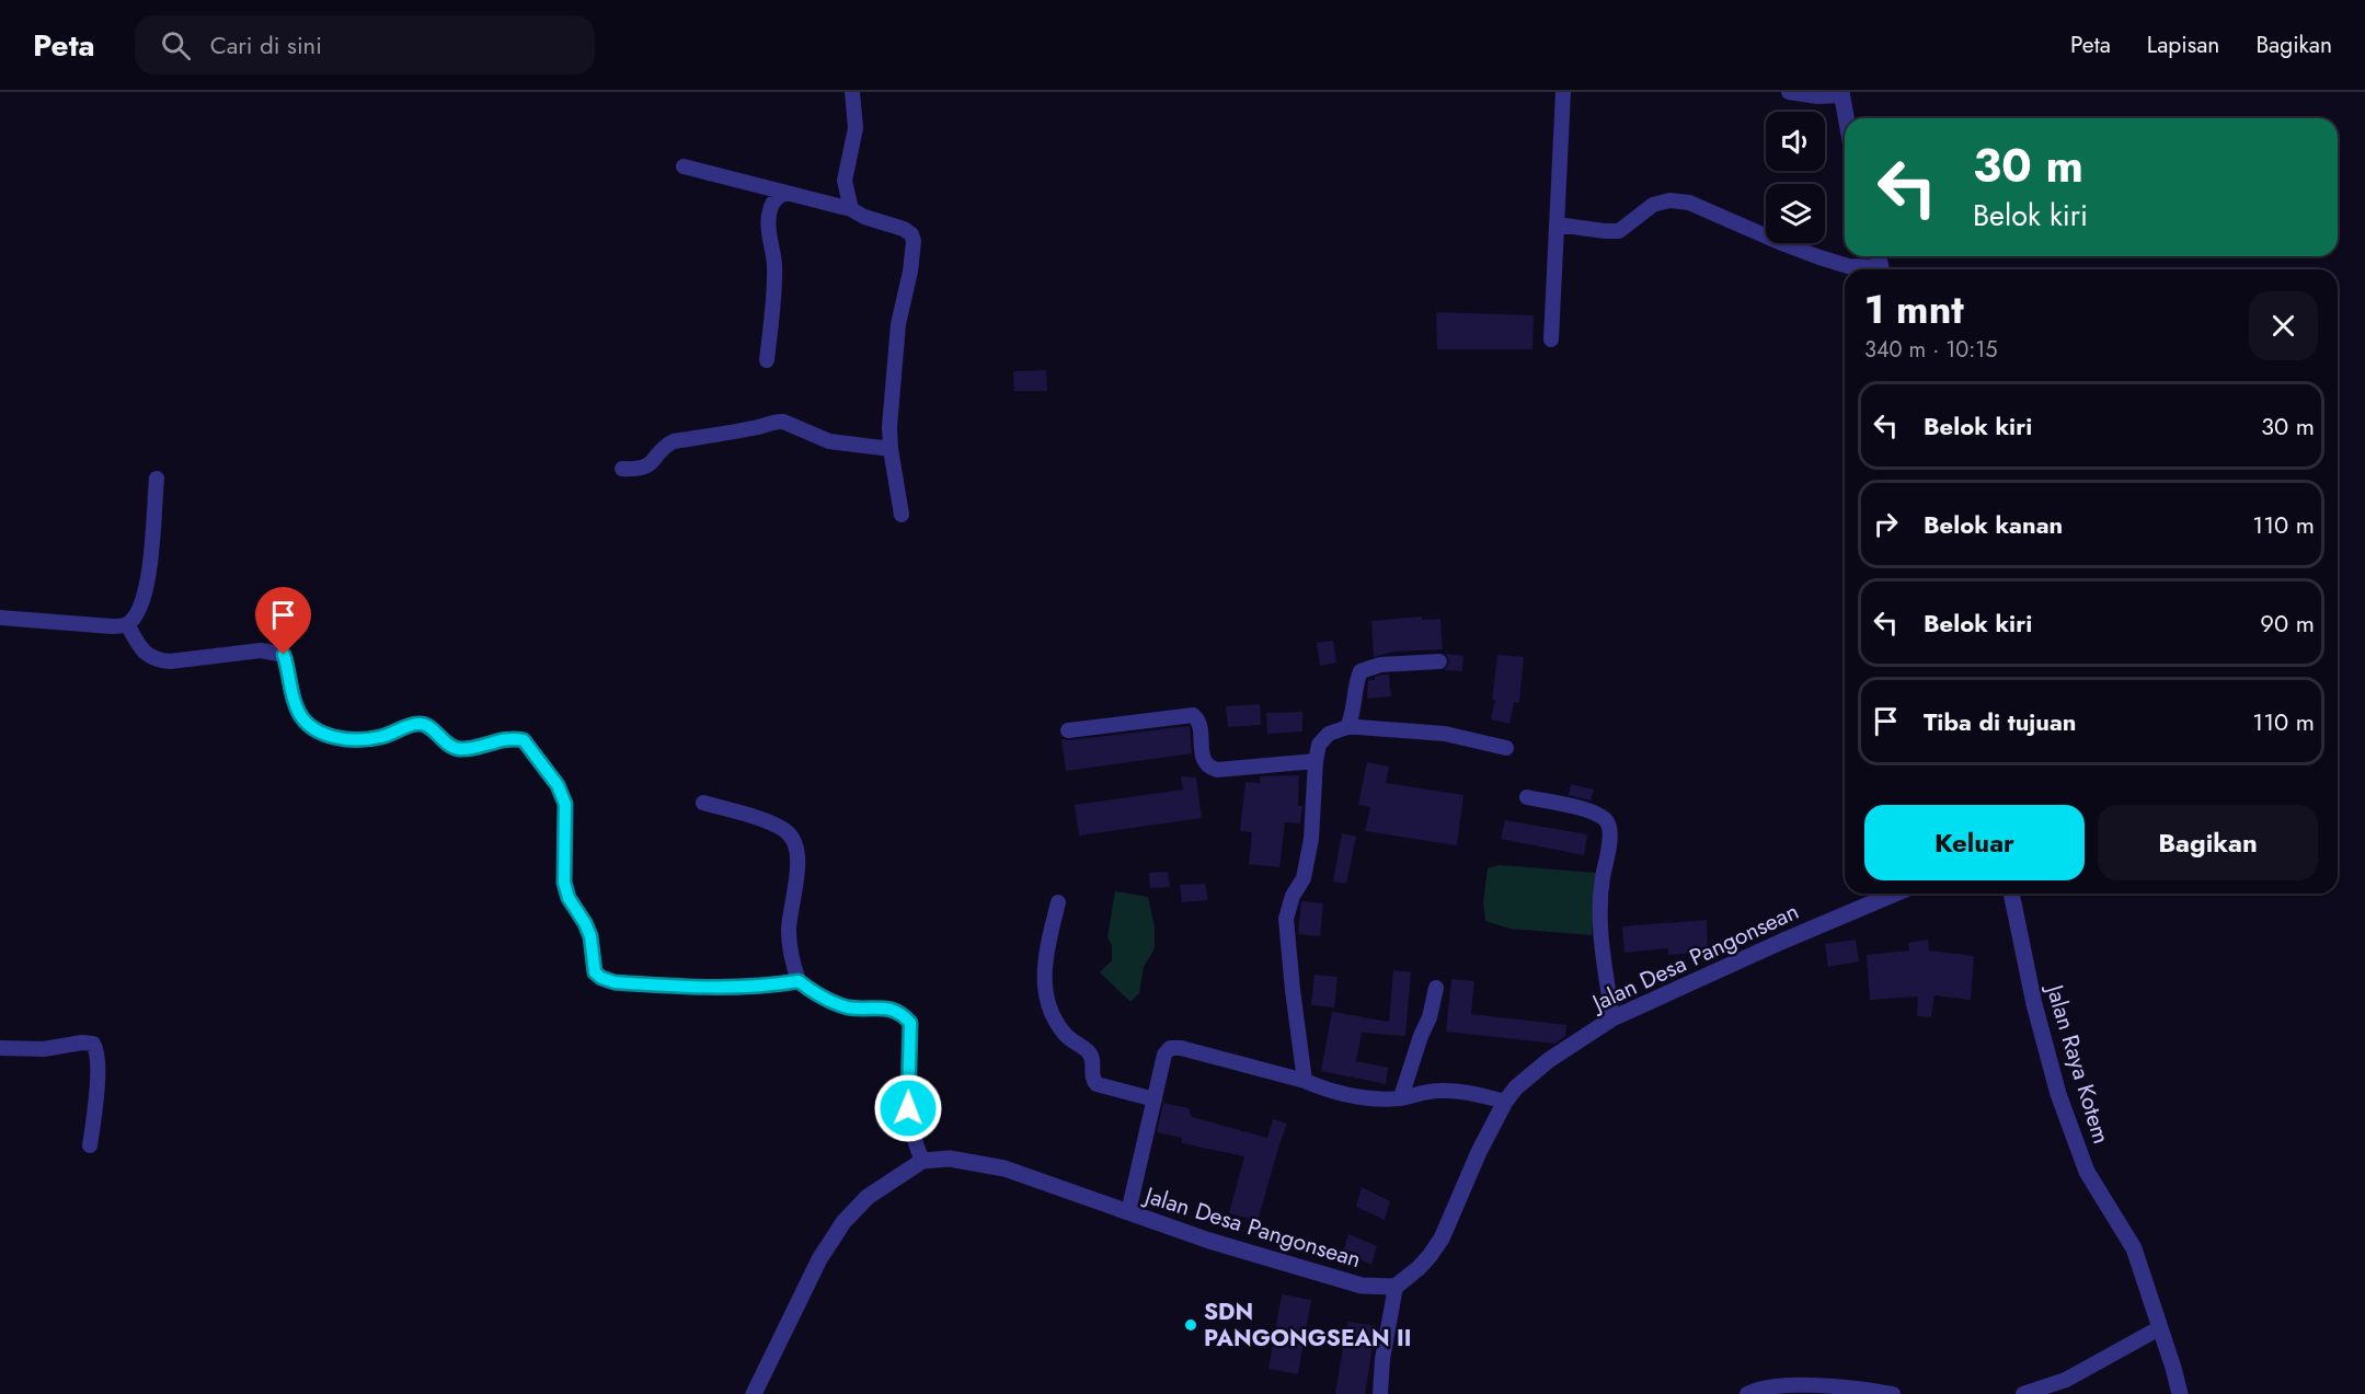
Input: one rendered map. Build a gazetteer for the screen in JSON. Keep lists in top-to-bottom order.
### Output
{
  "streets": {
    "street": ["Jalan Desa Pangonsean", "Jalan Raya Kotem"]
  },
  "places": ["SDN PANGONGSEAN II"],
  "page": {
    "header": "Peta",
    "search": "Cari di sini",
    "nav": ["Peta", "Lapisan", "Bagikan"],
    "turn": ["30 m", "Belok kiri"],
    "heading": ["1 mnt", "340 m · 10:15"],
    "list": [
      {
        "name": "Belok kiri",
        "value": "30 m"
      },
      {
        "name": "Belok kanan",
        "value": "110 m"
      },
      {
        "name": "Belok kiri",
        "value": "90 m"
      },
      {
        "name": "Tiba di tujuan",
        "value": "110 m"
      }
    ],
    "buttons": ["Keluar", "Bagikan"]
  }
}
